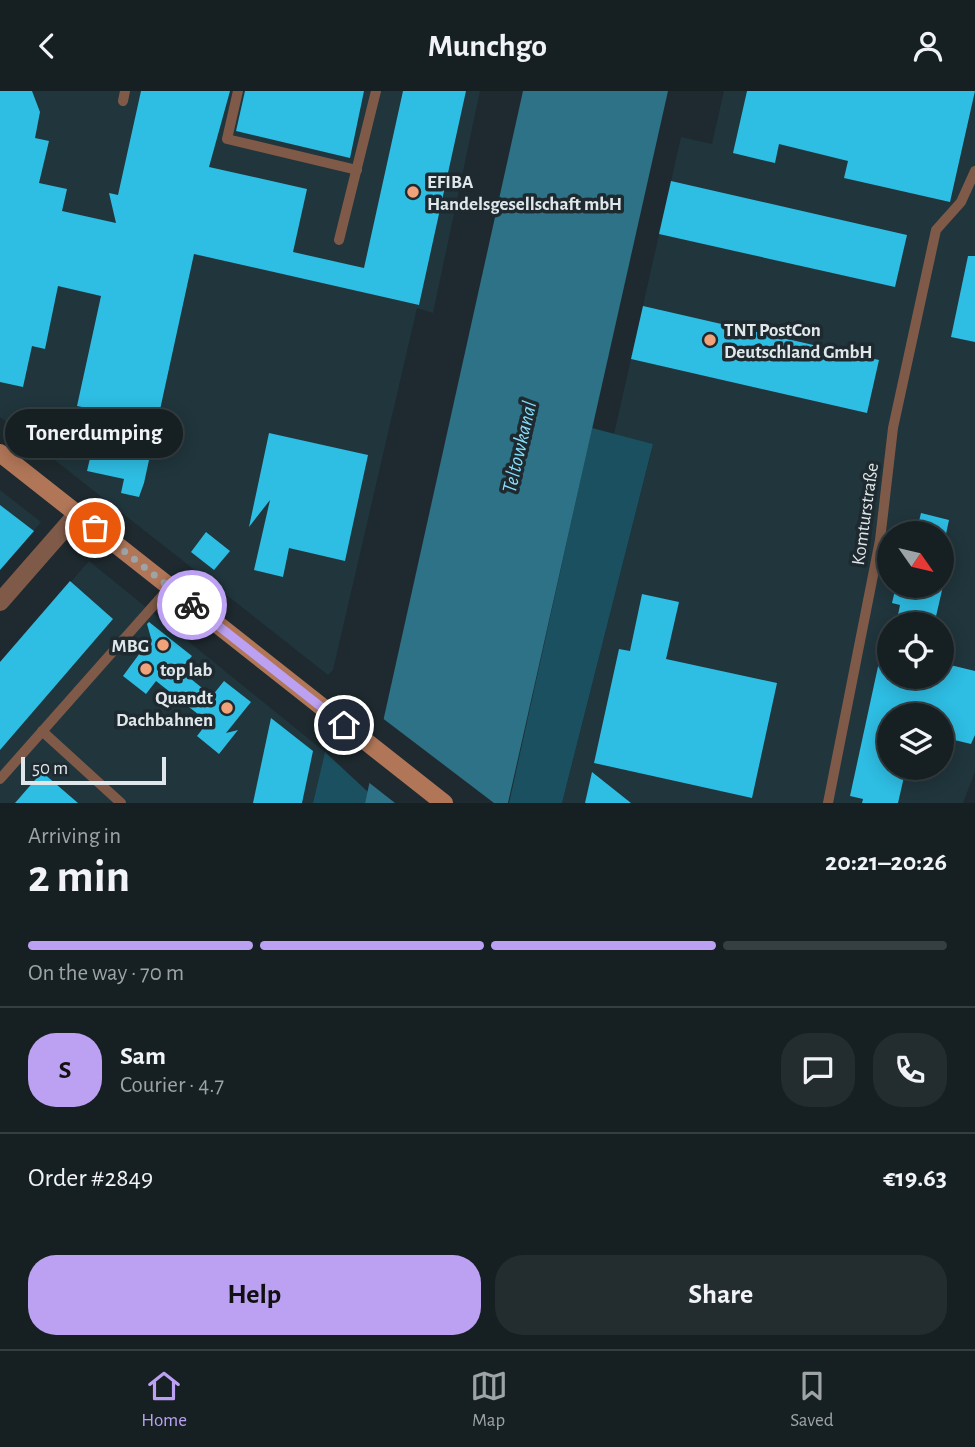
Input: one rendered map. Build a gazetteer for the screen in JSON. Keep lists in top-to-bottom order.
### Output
{
  "streets": {
    "lane": ["Komturstraße"]
  },
  "water": ["Teltowkanal"],
  "places": [
    "EFIBA Handelsgesellschaft mbH",
    "TNT PostCon Deutschland GmbH",
    "Tonerdumping",
    "MBG",
    "top lab",
    "Quandt Dachbahnen"
  ],
  "scale_bar": "50 m",
  "north": "bottom right",
  "page": {
    "header": "Munchgo",
    "bubble": "Tonerdumping",
    "scale": "50 m",
    "heading": ["2 min", "Arriving in", "20:21–20:26"],
    "panel": [
      "Sam",
      "Courier · 4.7",
      "Order #2849",
      "€19.63"
    ],
    "bar": "On the way · 70 m",
    "round": "S",
    "buttons": ["Help", "Share"],
    "tabs": ["Home", "Map", "Saved"]
  }
}
